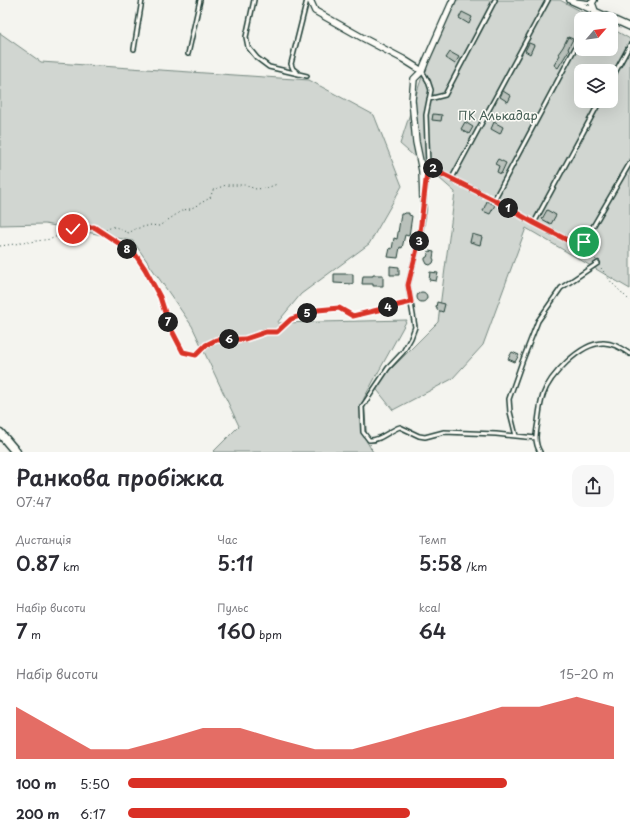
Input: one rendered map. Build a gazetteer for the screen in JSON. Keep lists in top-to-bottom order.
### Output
{
  "parks": ["ПК Алькадар"],
  "north": "top right",
  "page": {
    "pins": [
      "2",
      "1",
      "3",
      "8",
      "4",
      "5",
      "7",
      "6"
    ],
    "heading": ["Ранкова пробіжка", "07:47"],
    "stats": [
      ["Дистанція", "0.87 km"],
      ["Час", "5:11"],
      ["Темп", "5:58 /km"],
      ["Набір висоти", "7 m"],
      ["Пульс", "160 bpm"],
      ["kcal", "64"]
    ],
    "chart": ["Набір висоти", "15–20 m"],
    "list": [
      {
        "name": "100 m",
        "note": "5:50"
      },
      {
        "name": "200 m",
        "note": "6:17"
      }
    ]
  }
}
